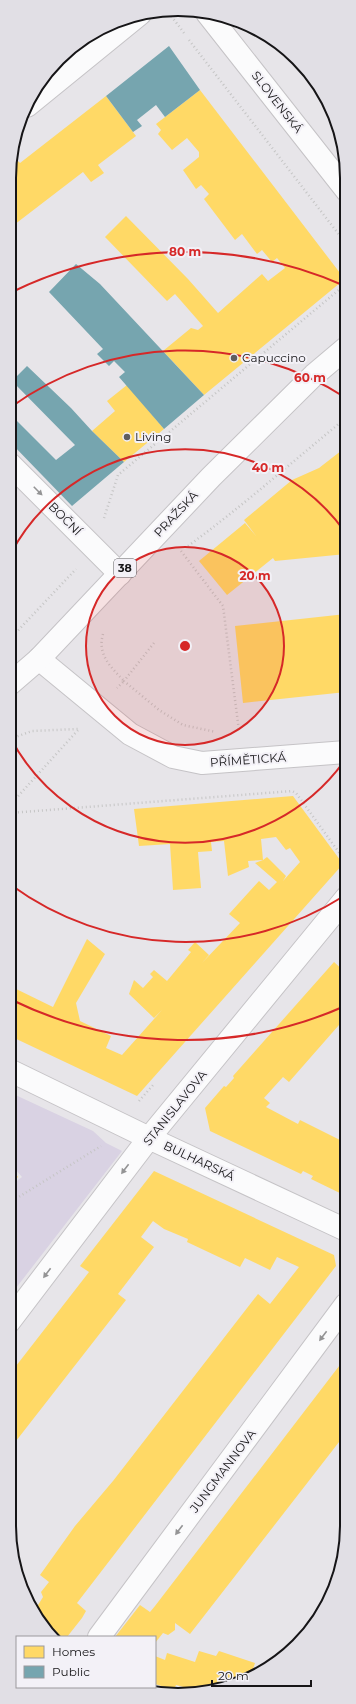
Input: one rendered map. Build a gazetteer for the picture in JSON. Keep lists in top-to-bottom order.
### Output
{
  "streets": {
    "street": [
      "SLOVENSKÁ",
      "PRAŽSKÁ",
      "BOČNÍ",
      "38",
      "PŘÍMĚTICKÁ",
      "STANISLAVOVA",
      "BULHARSKÁ",
      "JUNGMANNOVA"
    ]
  },
  "crossings": [
    ["PRAŽSKÁ", "BOČNÍ"],
    ["PRAŽSKÁ", "PŘÍMĚTICKÁ"],
    ["STANISLAVOVA", "BULHARSKÁ"]
  ],
  "one_way": ["BOČNÍ", "STANISLAVOVA", "JUNGMANNOVA"],
  "places": ["Capuccino", "Living"],
  "legend": ["Homes", "Public"],
  "scale_bar": "20 m",
  "rings": [
    "80 m",
    "60 m",
    "40 m",
    "20 m"
  ]
}
